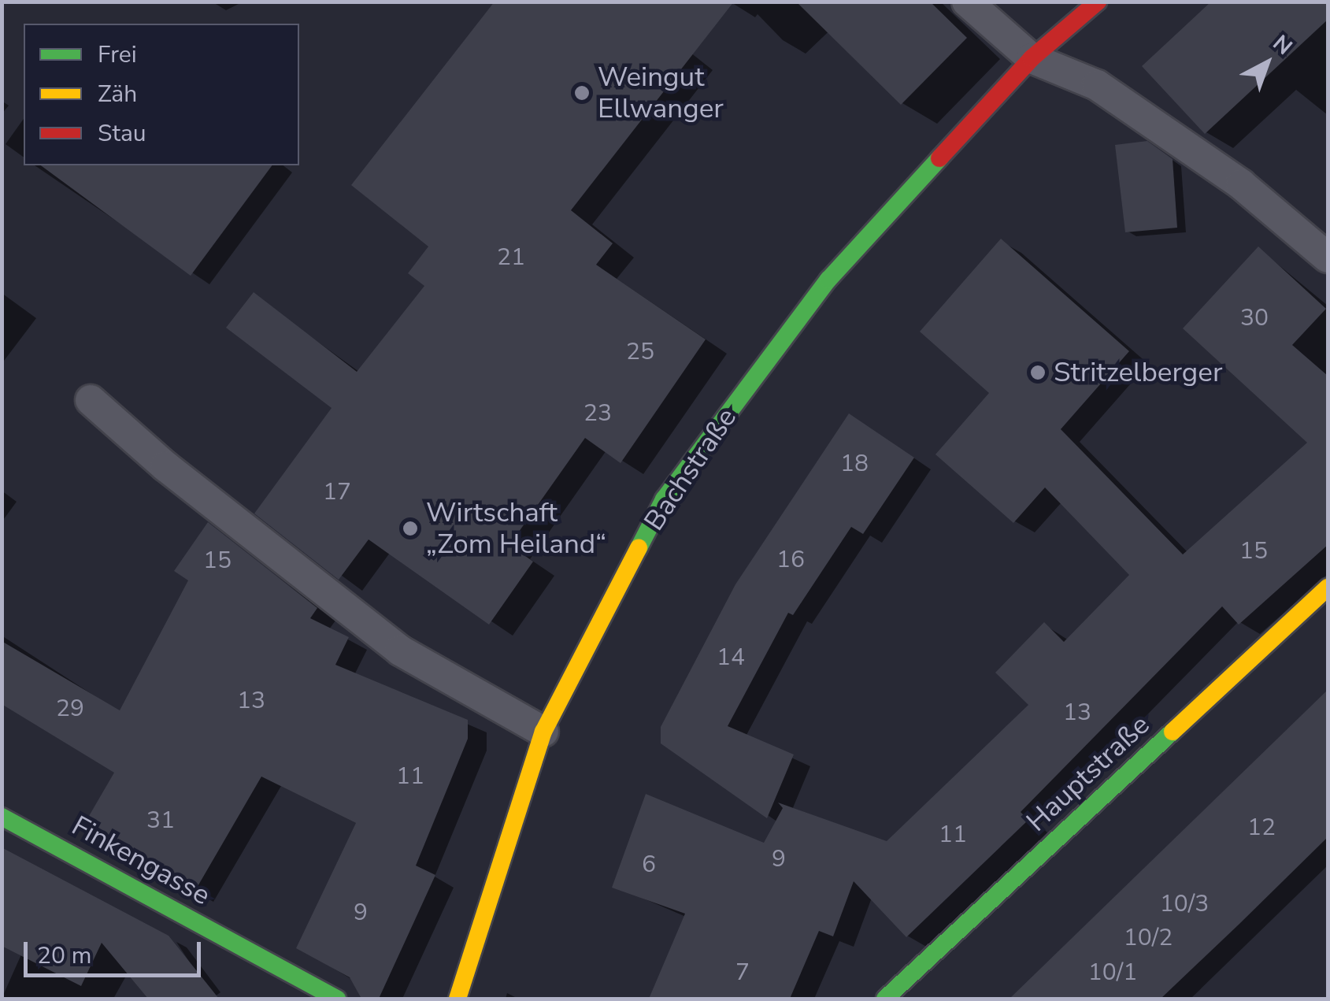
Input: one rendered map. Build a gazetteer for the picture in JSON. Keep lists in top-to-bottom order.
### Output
{
  "streets": {
    "main road": ["Bachstraße", "Hauptstraße", "Finkengasse"]
  },
  "places": ["Weingut Ellwanger", "Stritzelberger", "Wirtschaft „Zom Heiland“"],
  "house_numbers": [
    "21",
    "30",
    "25",
    "23",
    "18",
    "17",
    "15",
    "16",
    "15",
    "14",
    "13",
    "29",
    "13",
    "11",
    "31",
    "12",
    "11",
    "9",
    "6",
    "10/3",
    "9",
    "10/2",
    "7",
    "10/1"
  ],
  "legend": ["Frei", "Zäh", "Stau"],
  "scale_bar": "20 m",
  "north": "top right"
}
